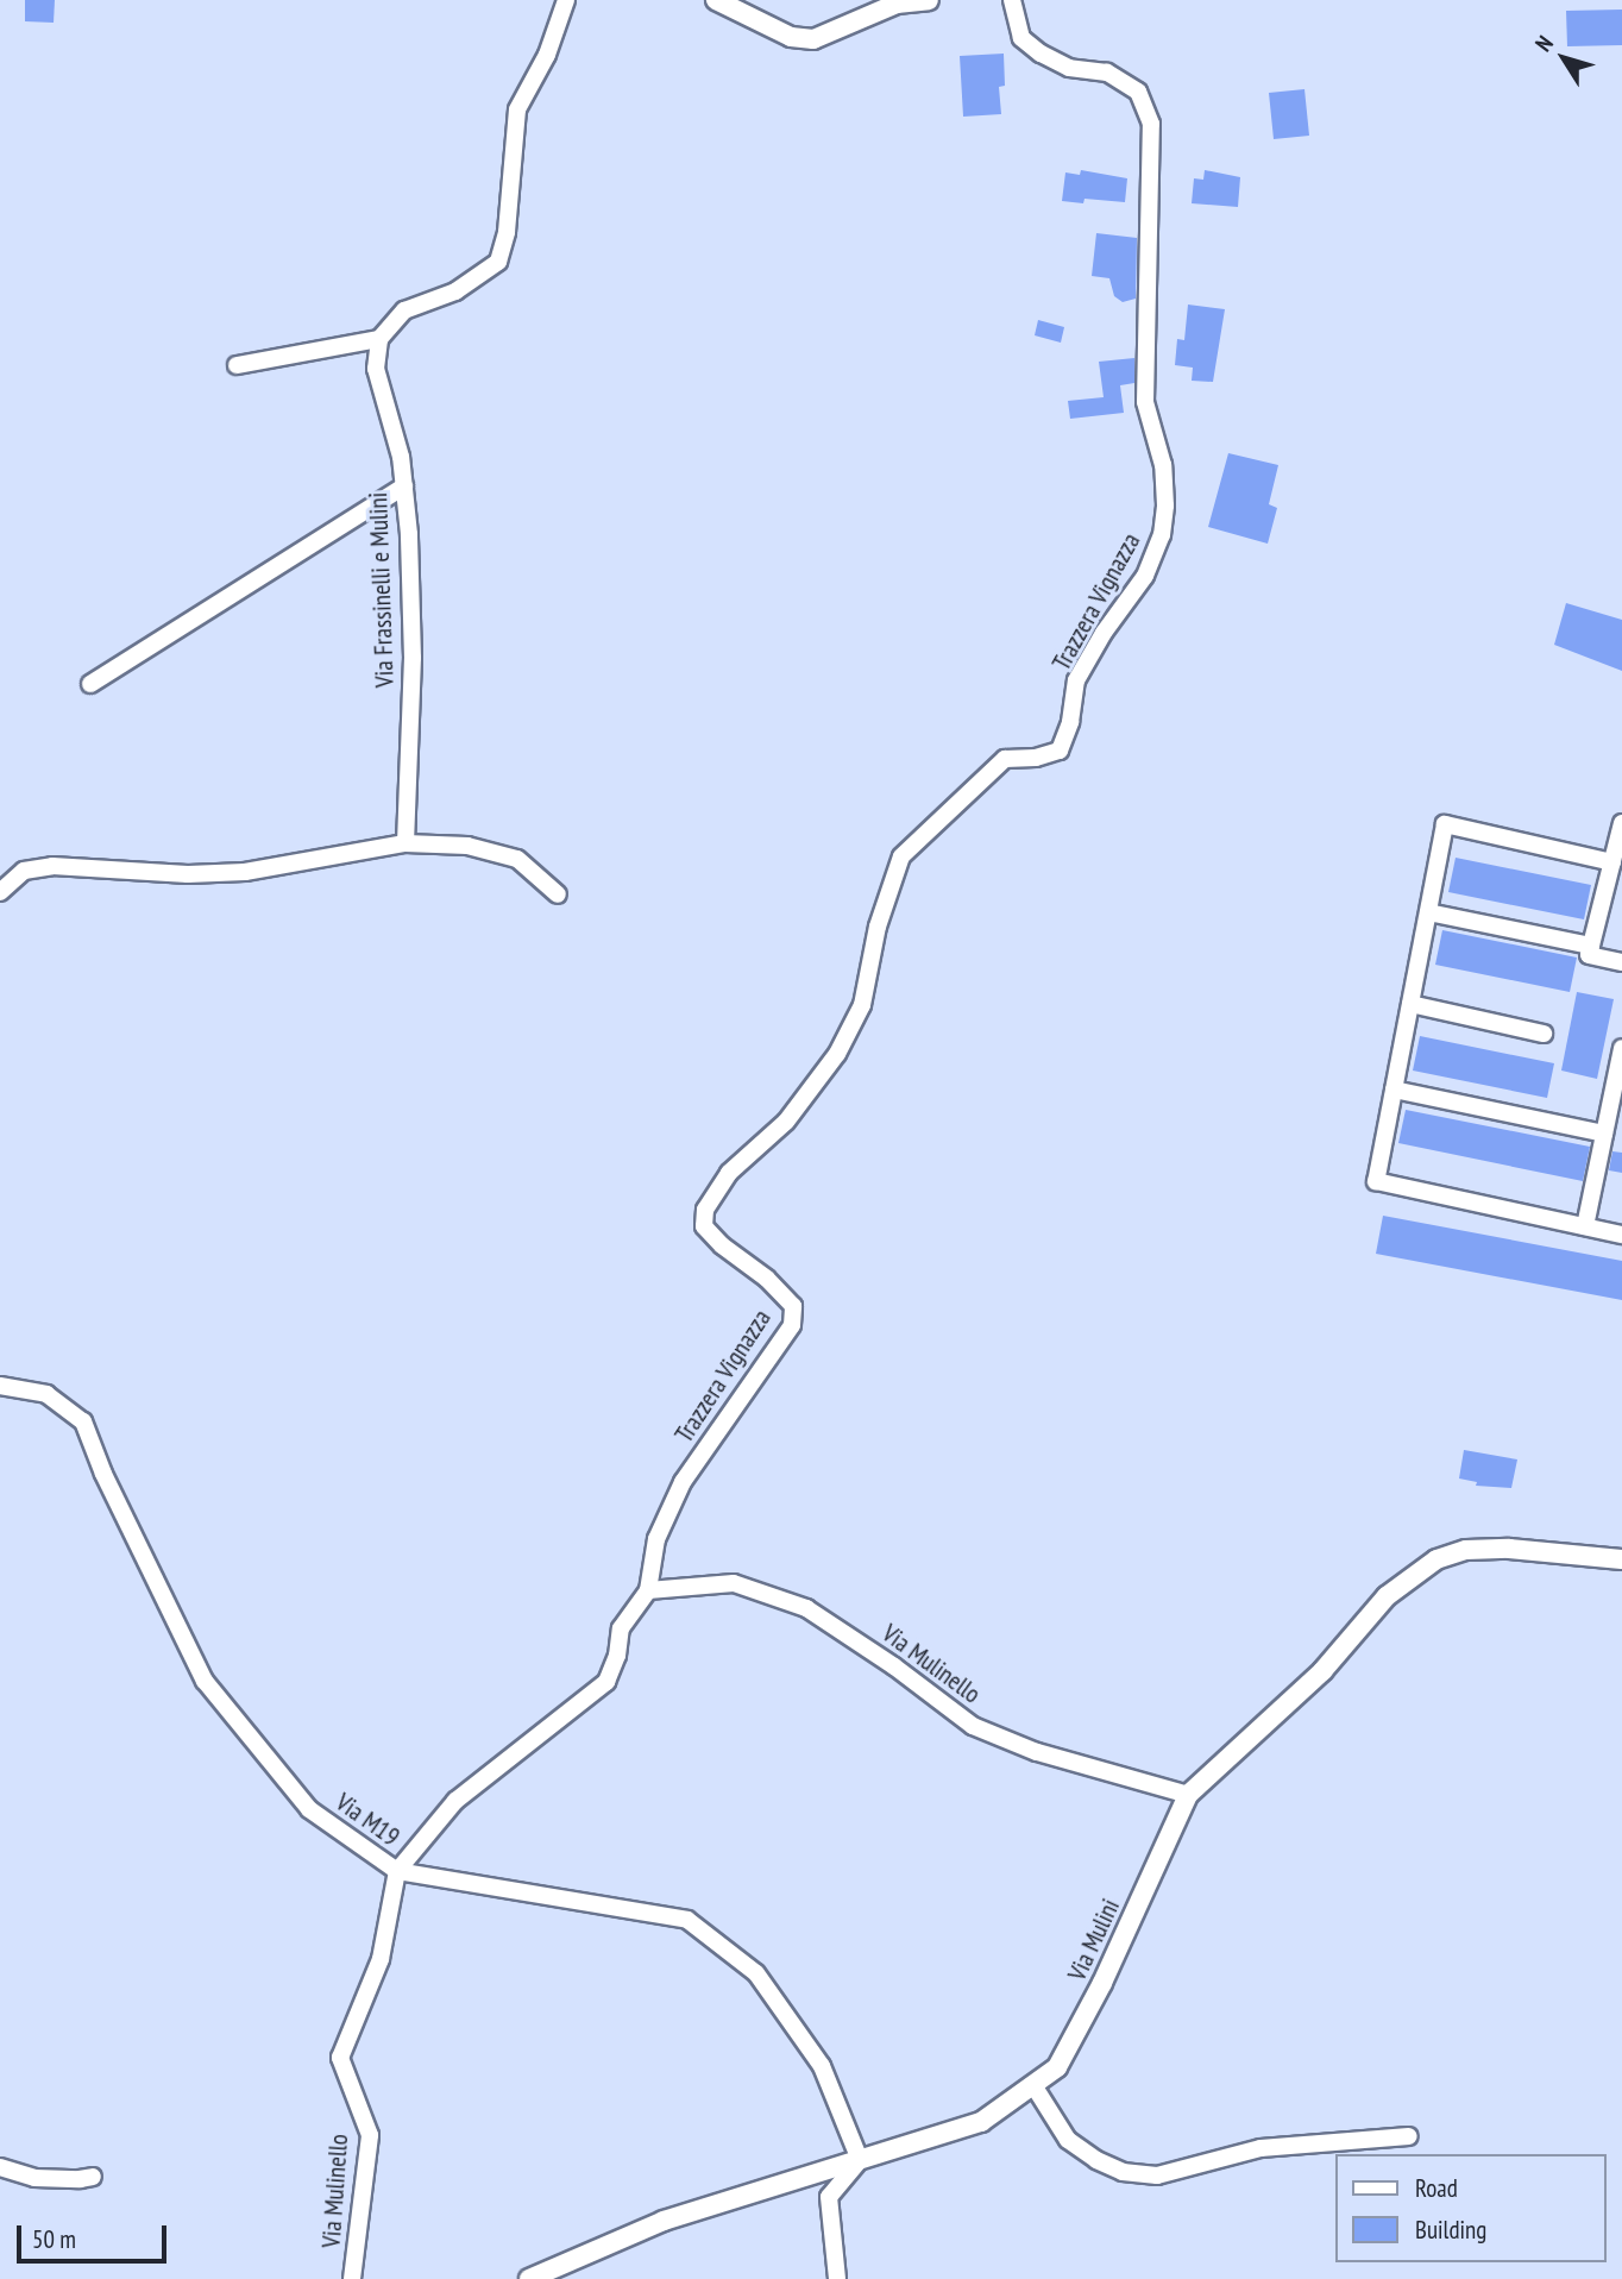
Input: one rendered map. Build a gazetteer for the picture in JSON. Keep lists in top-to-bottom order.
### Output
{
  "streets": {
    "street": [
      "Via Frassinelli e Mulini",
      "Trazzera Vignazza",
      "Via Mulinello",
      "Via M19",
      "Via Mulini"
    ]
  },
  "crossings": [
    ["Trazzera Vignazza", "Via Mulinello"],
    ["Trazzera Vignazza", "Via M19"],
    ["Via Mulinello", "Via M19"],
    ["Via Mulinello", "Via Mulini"],
    ["Via M19", "Via Mulini"]
  ],
  "legend": ["Road", "Building"],
  "scale_bar": "50 m",
  "north": "top left"
}
